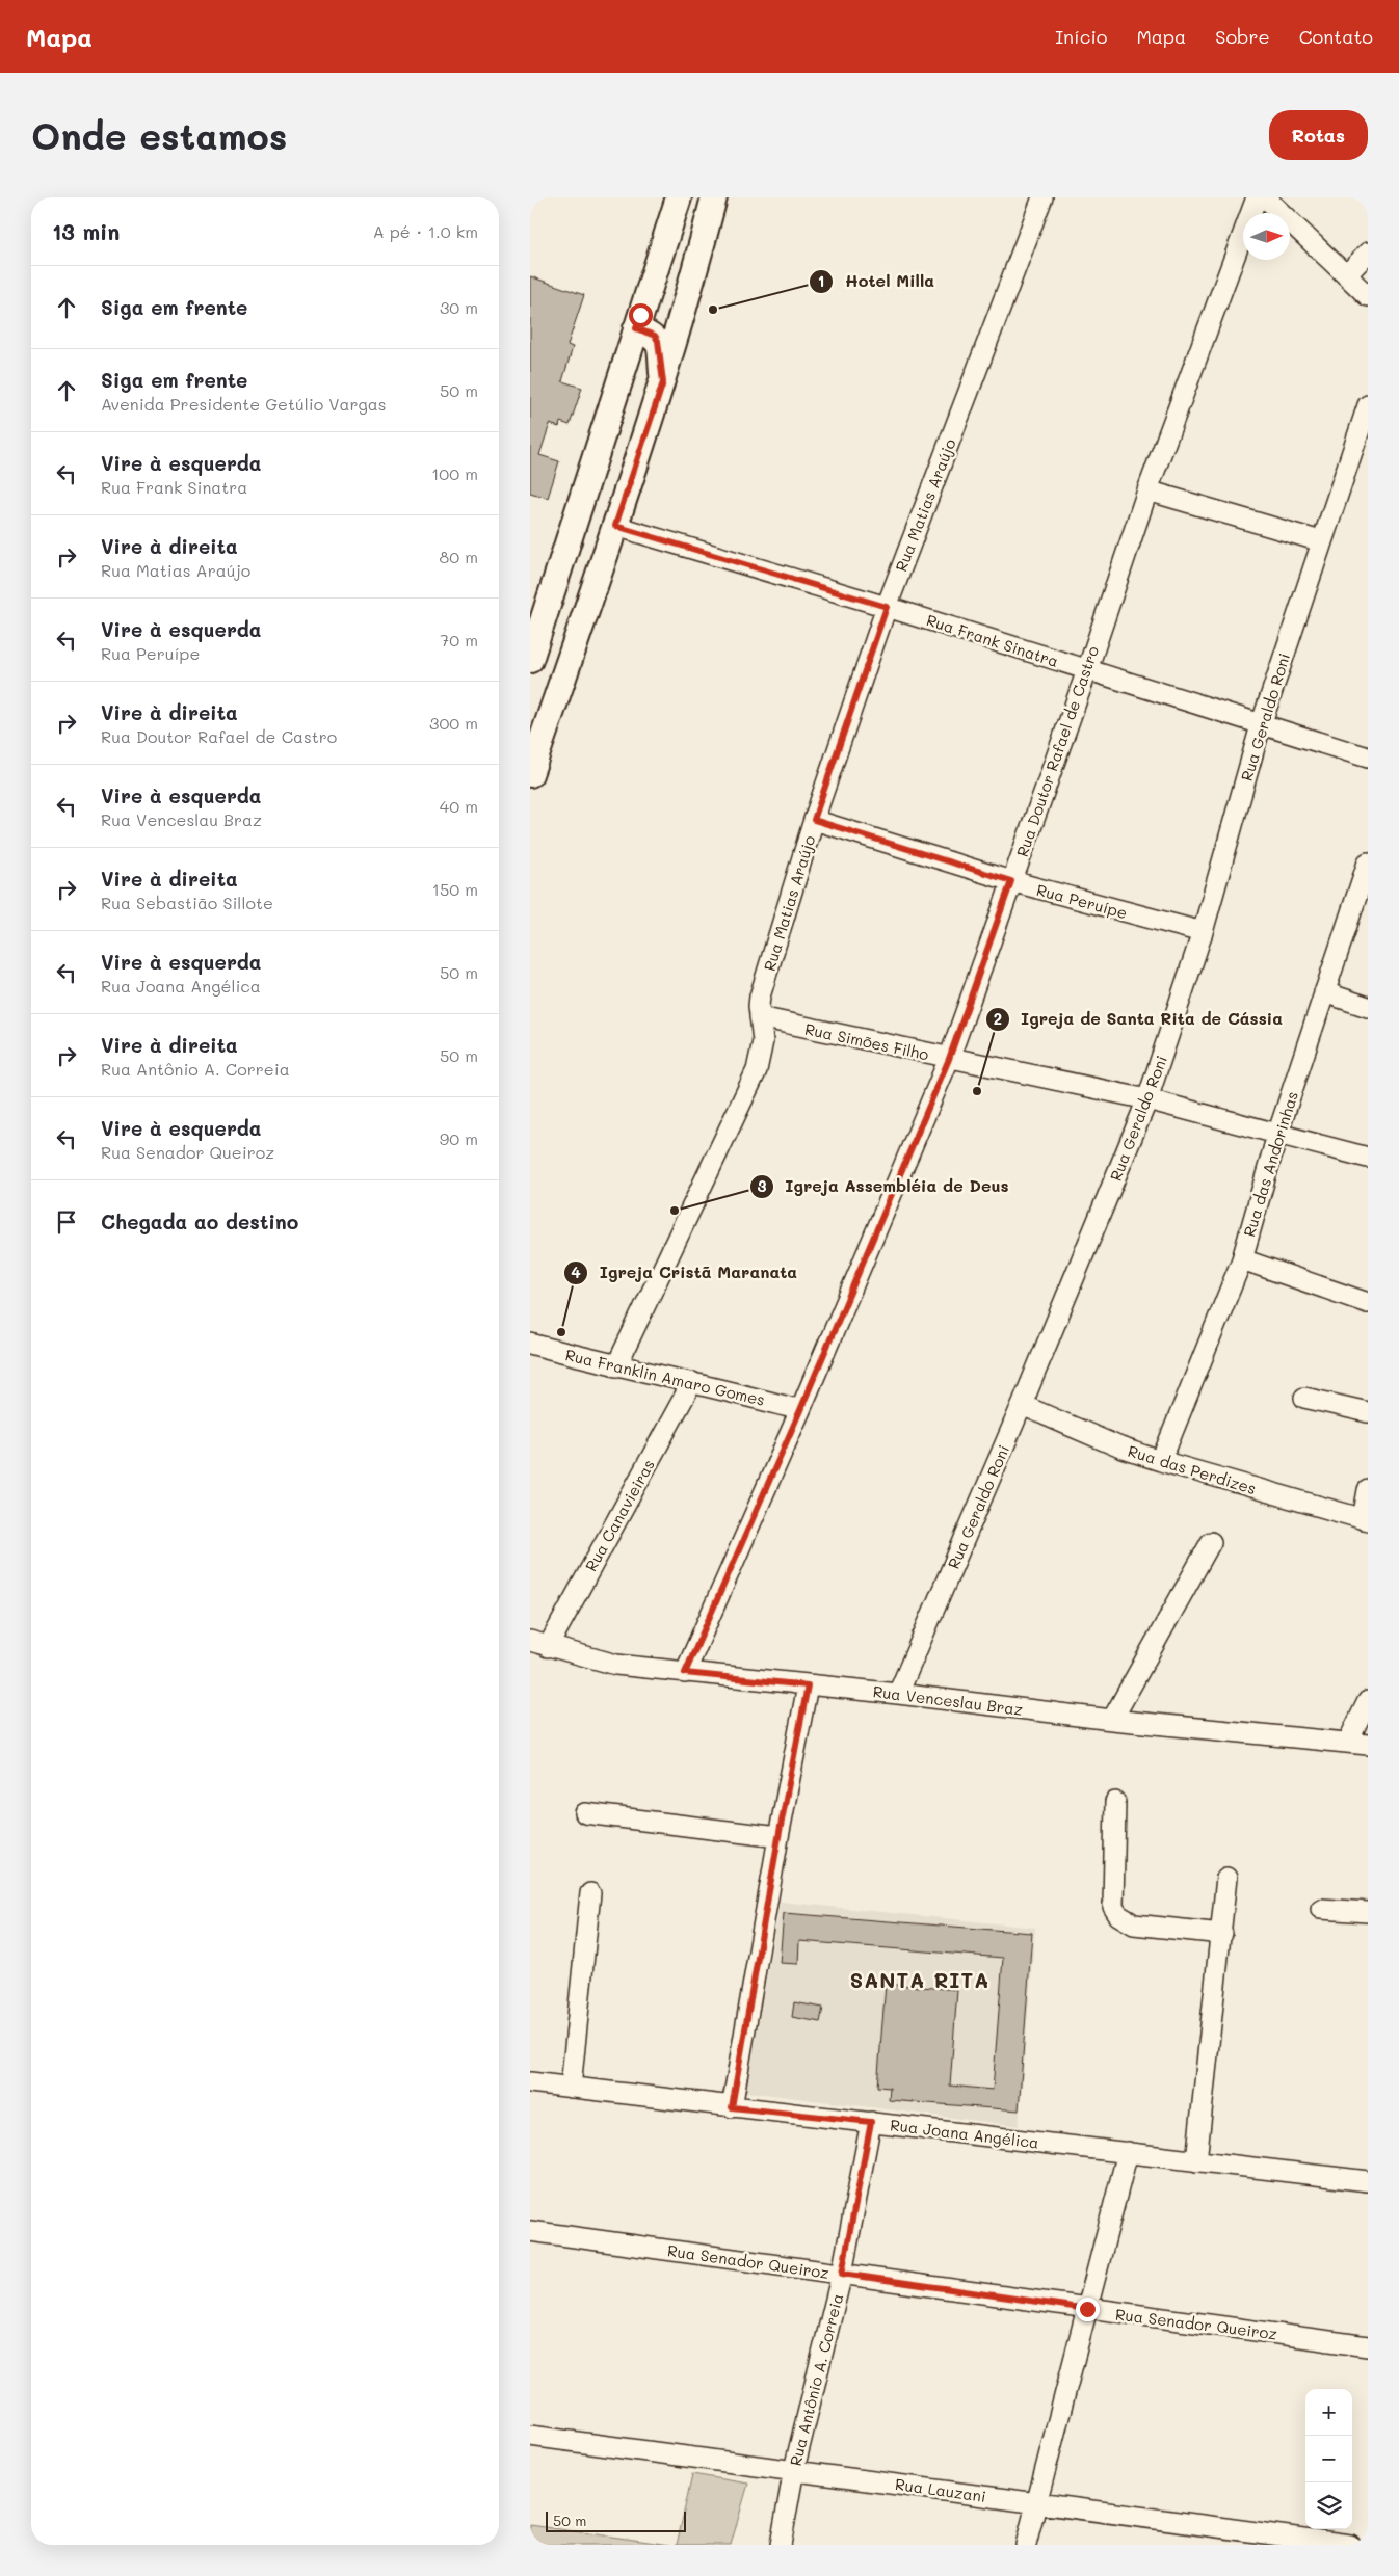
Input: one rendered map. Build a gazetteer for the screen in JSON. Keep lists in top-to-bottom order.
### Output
{
  "streets": {
    "street": [
      "Rua Matias Araújo",
      "Rua Frank Sinatra",
      "Rua Geraldo Roni",
      "Rua Doutor Rafael de Castro",
      "Rua Peruípe",
      "Rua Simões Filho",
      "Rua das Andorinhas",
      "Rua Franklin Amaro Gomes",
      "Rua das Perdizes",
      "Rua Canavieiras",
      "Rua Venceslau Braz",
      "Rua Joana Angélica",
      "Rua Senador Queiroz",
      "Rua Antônio A. Correia",
      "Rua Lauzani"
    ]
  },
  "crossings": [
    ["Rua Matias Araújo", "Rua Frank Sinatra"],
    ["Rua Matias Araújo", "Rua Peruípe"],
    ["Rua Matias Araújo", "Rua Simões Filho"],
    ["Rua Matias Araújo", "Rua Franklin Amaro Gomes"],
    ["Rua Frank Sinatra", "Rua Geraldo Roni"],
    ["Rua Frank Sinatra", "Rua Doutor Rafael de Castro"],
    ["Rua Geraldo Roni", "Rua Peruípe"],
    ["Rua Geraldo Roni", "Rua Simões Filho"],
    ["Rua Geraldo Roni", "Rua das Perdizes"],
    ["Rua Geraldo Roni", "Rua Venceslau Braz"],
    ["Rua Doutor Rafael de Castro", "Rua Peruípe"],
    ["Rua Doutor Rafael de Castro", "Rua Simões Filho"],
    ["Rua Doutor Rafael de Castro", "Rua Franklin Amaro Gomes"],
    ["Rua Doutor Rafael de Castro", "Rua Venceslau Braz"],
    ["Rua Simões Filho", "Rua das Andorinhas"],
    ["Rua das Andorinhas", "Rua das Perdizes"],
    ["Rua Franklin Amaro Gomes", "Rua Canavieiras"],
    ["Rua Canavieiras", "Rua Venceslau Braz"],
    ["Rua Joana Angélica", "Rua Antônio A. Correia"],
    ["Rua Senador Queiroz", "Rua Antônio A. Correia"],
    ["Rua Antônio A. Correia", "Rua Lauzani"]
  ],
  "districts": ["SANTA RITA"],
  "places": [
    "Hotel Milla",
    "Igreja de Santa Rita de Cássia",
    "Igreja Assembléia de Deus",
    "Igreja Cristã Maranata"
  ],
  "scale_bar": "50 m",
  "north": "right",
  "page": {
    "header": "Mapa",
    "nav": [
      "Início",
      "Mapa",
      "Sobre",
      "Contato"
    ],
    "buttons": "Rotas",
    "title": "Onde estamos",
    "heading": ["13 min", "A pé · 1.0 km"],
    "list": [
      ["Siga em frente", "30 m"],
      ["Siga em frente", "Avenida Presidente Getúlio Vargas", "50 m"],
      ["Vire à esquerda", "Rua Frank Sinatra", "100 m"],
      ["Vire à direita", "Rua Matias Araújo", "80 m"],
      ["Vire à esquerda", "Rua Peruípe", "70 m"],
      ["Vire à direita", "Rua Doutor Rafael de Castro", "300 m"],
      ["Vire à esquerda", "Rua Venceslau Braz", "40 m"],
      ["Vire à direita", "Rua Sebastião Sillote", "150 m"],
      ["Vire à esquerda", "Rua Joana Angélica", "50 m"],
      ["Vire à direita", "Rua Antônio A. Correia", "50 m"],
      ["Vire à esquerda", "Rua Senador Queiroz", "90 m"],
      "Chegada ao destino"
    ],
    "map_buttons": ["+", "−"],
    "scale": "50 m"
  }
}
